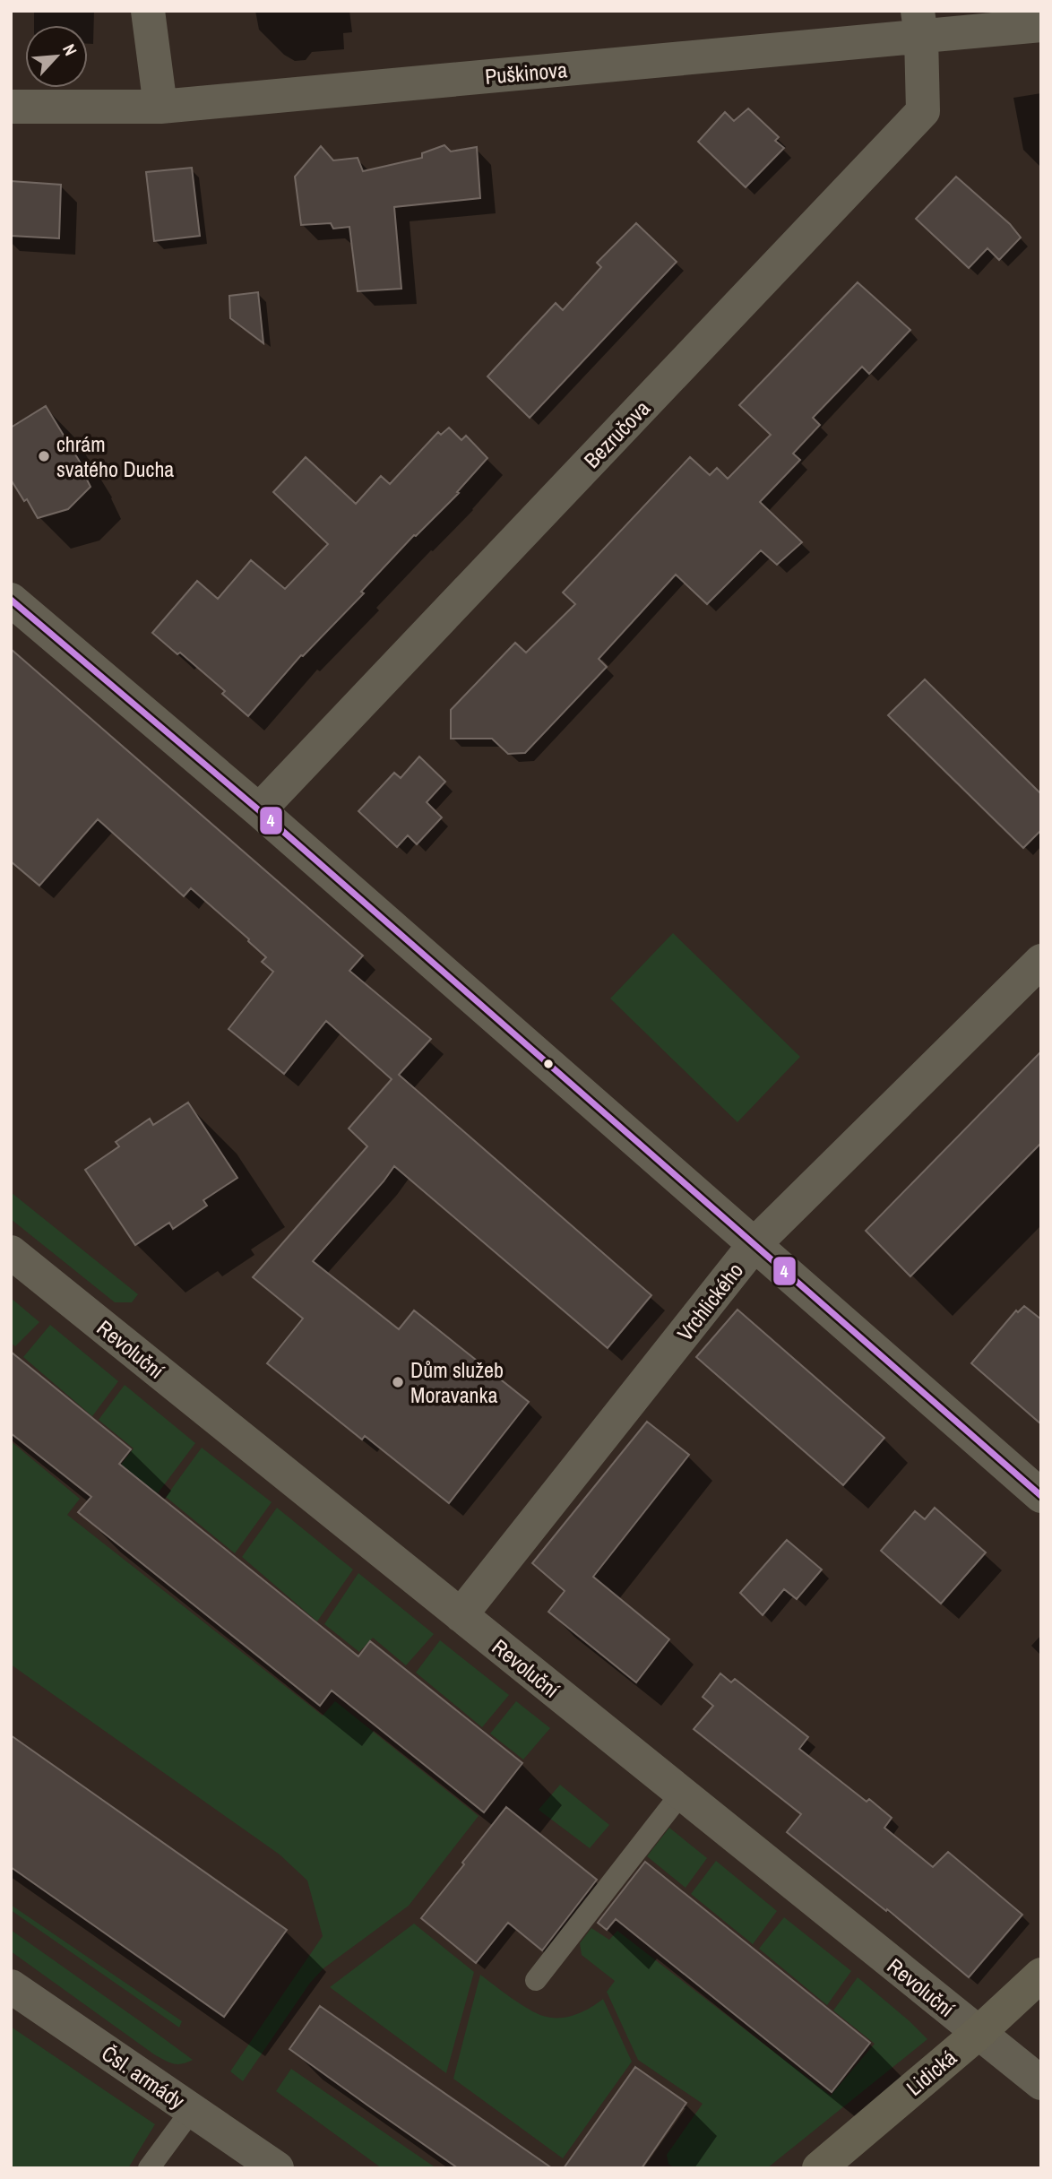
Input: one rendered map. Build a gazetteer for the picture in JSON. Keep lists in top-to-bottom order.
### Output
{
  "streets": {
    "main road": ["Lidická"],
    "street": [
      "Puškinova",
      "Bezručova",
      "Vrchlického",
      "Revoluční",
      "Čsl. armády"
    ]
  },
  "crossings": [
    ["Puškinova", "Bezručova"],
    ["Vrchlického", "Revoluční"],
    ["Revoluční", "Lidická"]
  ],
  "places": ["chrám svatého Ducha", "Dům služeb Moravanka"],
  "lines": ["transit line 4"],
  "north": "top right"
}
